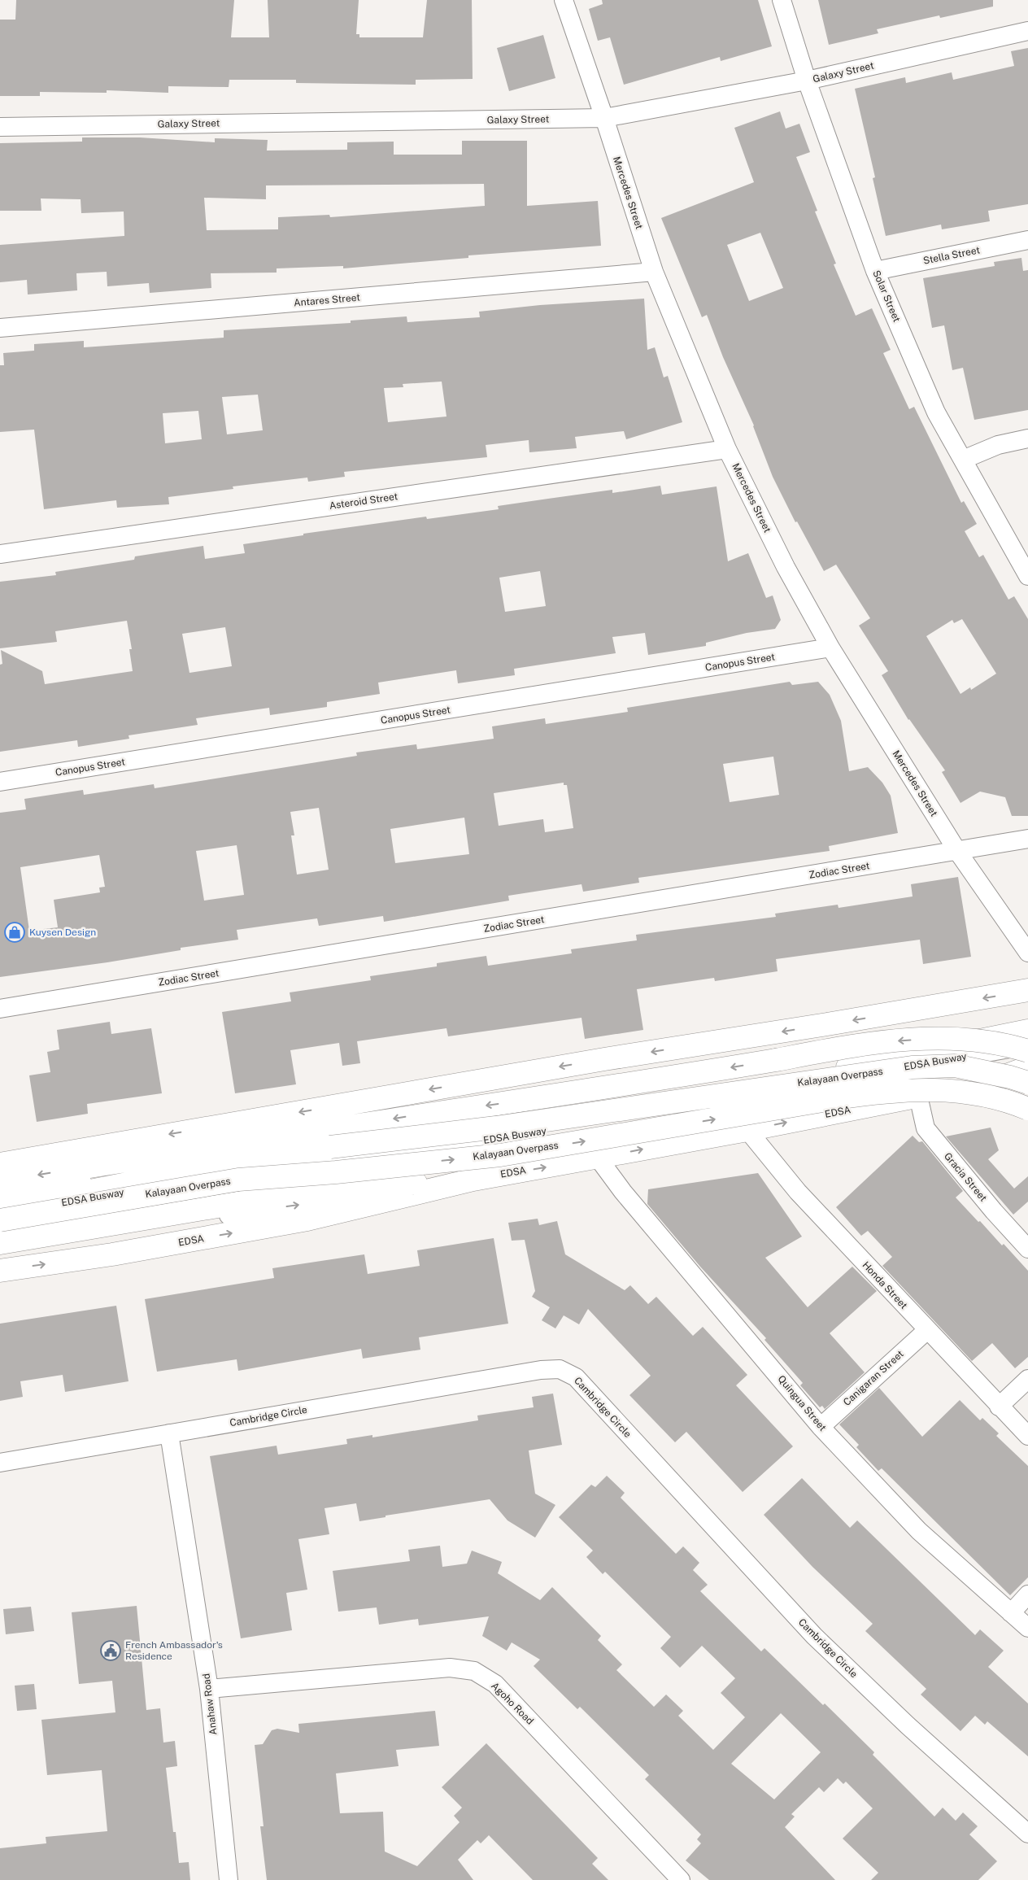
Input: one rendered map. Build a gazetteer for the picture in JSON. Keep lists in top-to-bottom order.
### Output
{
  "streets": {
    "main road": ["Kalayaan Overpass", "EDSA"],
    "street": [
      "Galaxy Street",
      "Mercedes Street",
      "Stella Street",
      "Solar Street",
      "Antares Street",
      "Asteroid Street",
      "Canopus Street",
      "Zodiac Street",
      "EDSA Busway",
      "Gracia Street",
      "Honda Street",
      "Canigaran Street",
      "Quingua Street",
      "Cambridge Circle",
      "Agoho Road",
      "Anahaw Road"
    ]
  },
  "crossings": [
    ["Galaxy Street", "Mercedes Street"],
    ["Galaxy Street", "Solar Street"],
    ["Mercedes Street", "Antares Street"],
    ["Mercedes Street", "Asteroid Street"],
    ["Mercedes Street", "Canopus Street"],
    ["Mercedes Street", "Zodiac Street"],
    ["Stella Street", "Solar Street"],
    ["EDSA", "Gracia Street"],
    ["EDSA", "Honda Street"],
    ["EDSA", "Quingua Street"],
    ["Honda Street", "Canigaran Street"],
    ["Canigaran Street", "Quingua Street"],
    ["Cambridge Circle", "Anahaw Road"],
    ["Agoho Road", "Anahaw Road"]
  ],
  "places": {
    "shop": ["Kuysen Design"],
    "public building": ["French Ambassador's Residence"]
  }
}
